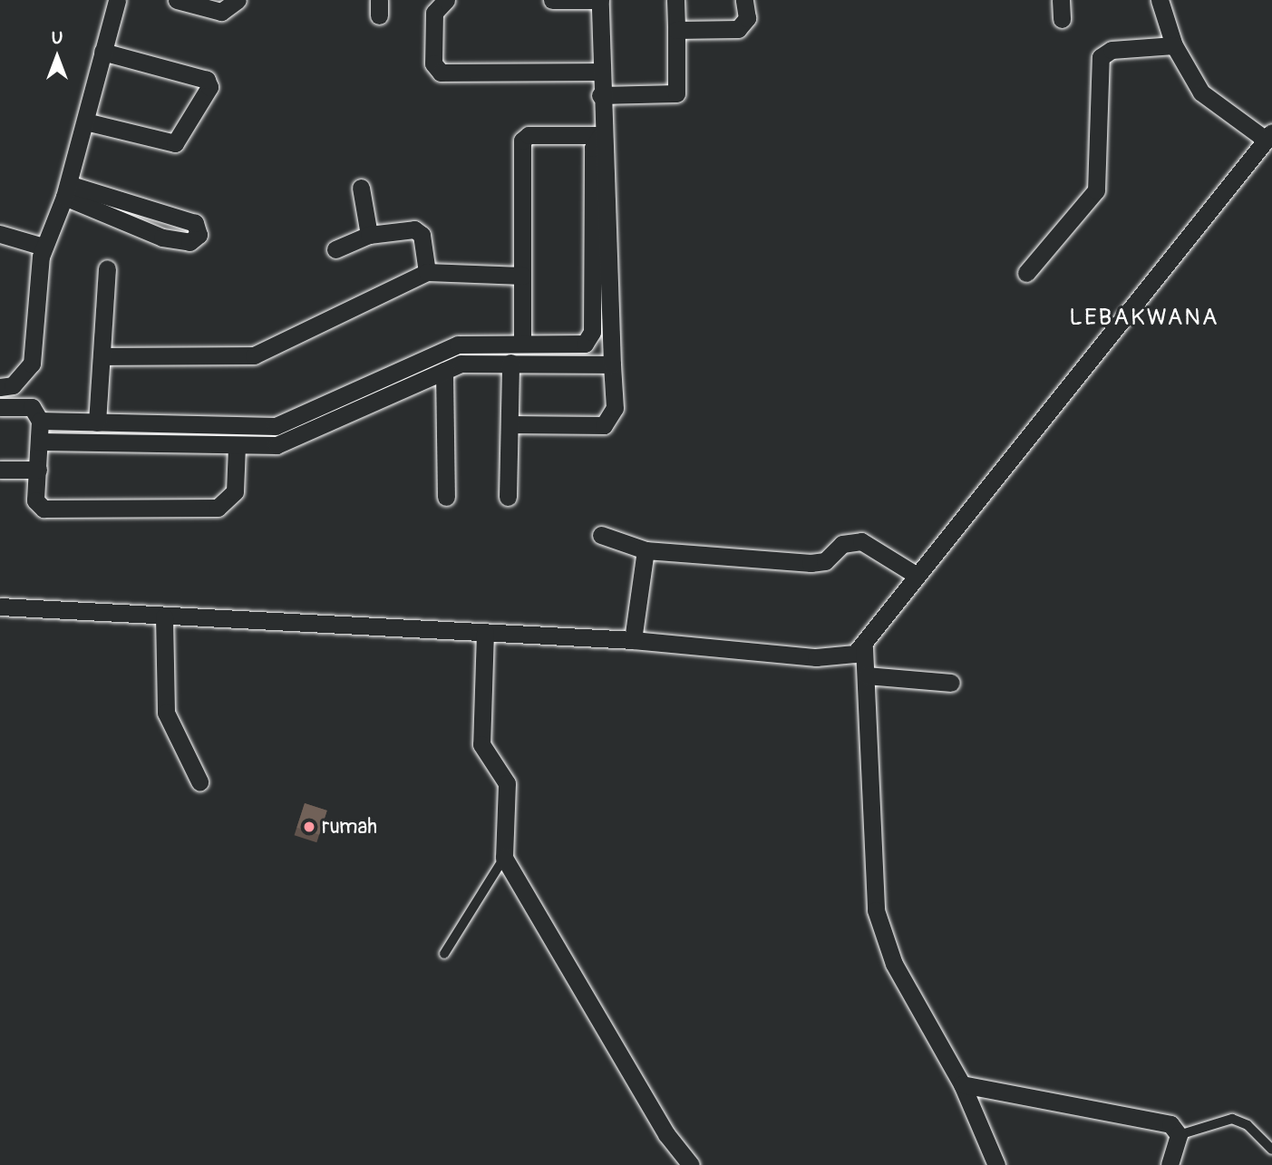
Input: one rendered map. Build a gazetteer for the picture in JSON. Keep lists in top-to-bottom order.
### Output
{
  "districts": ["LEBAKWANA"],
  "places": ["rumah"],
  "north": "top"
}
